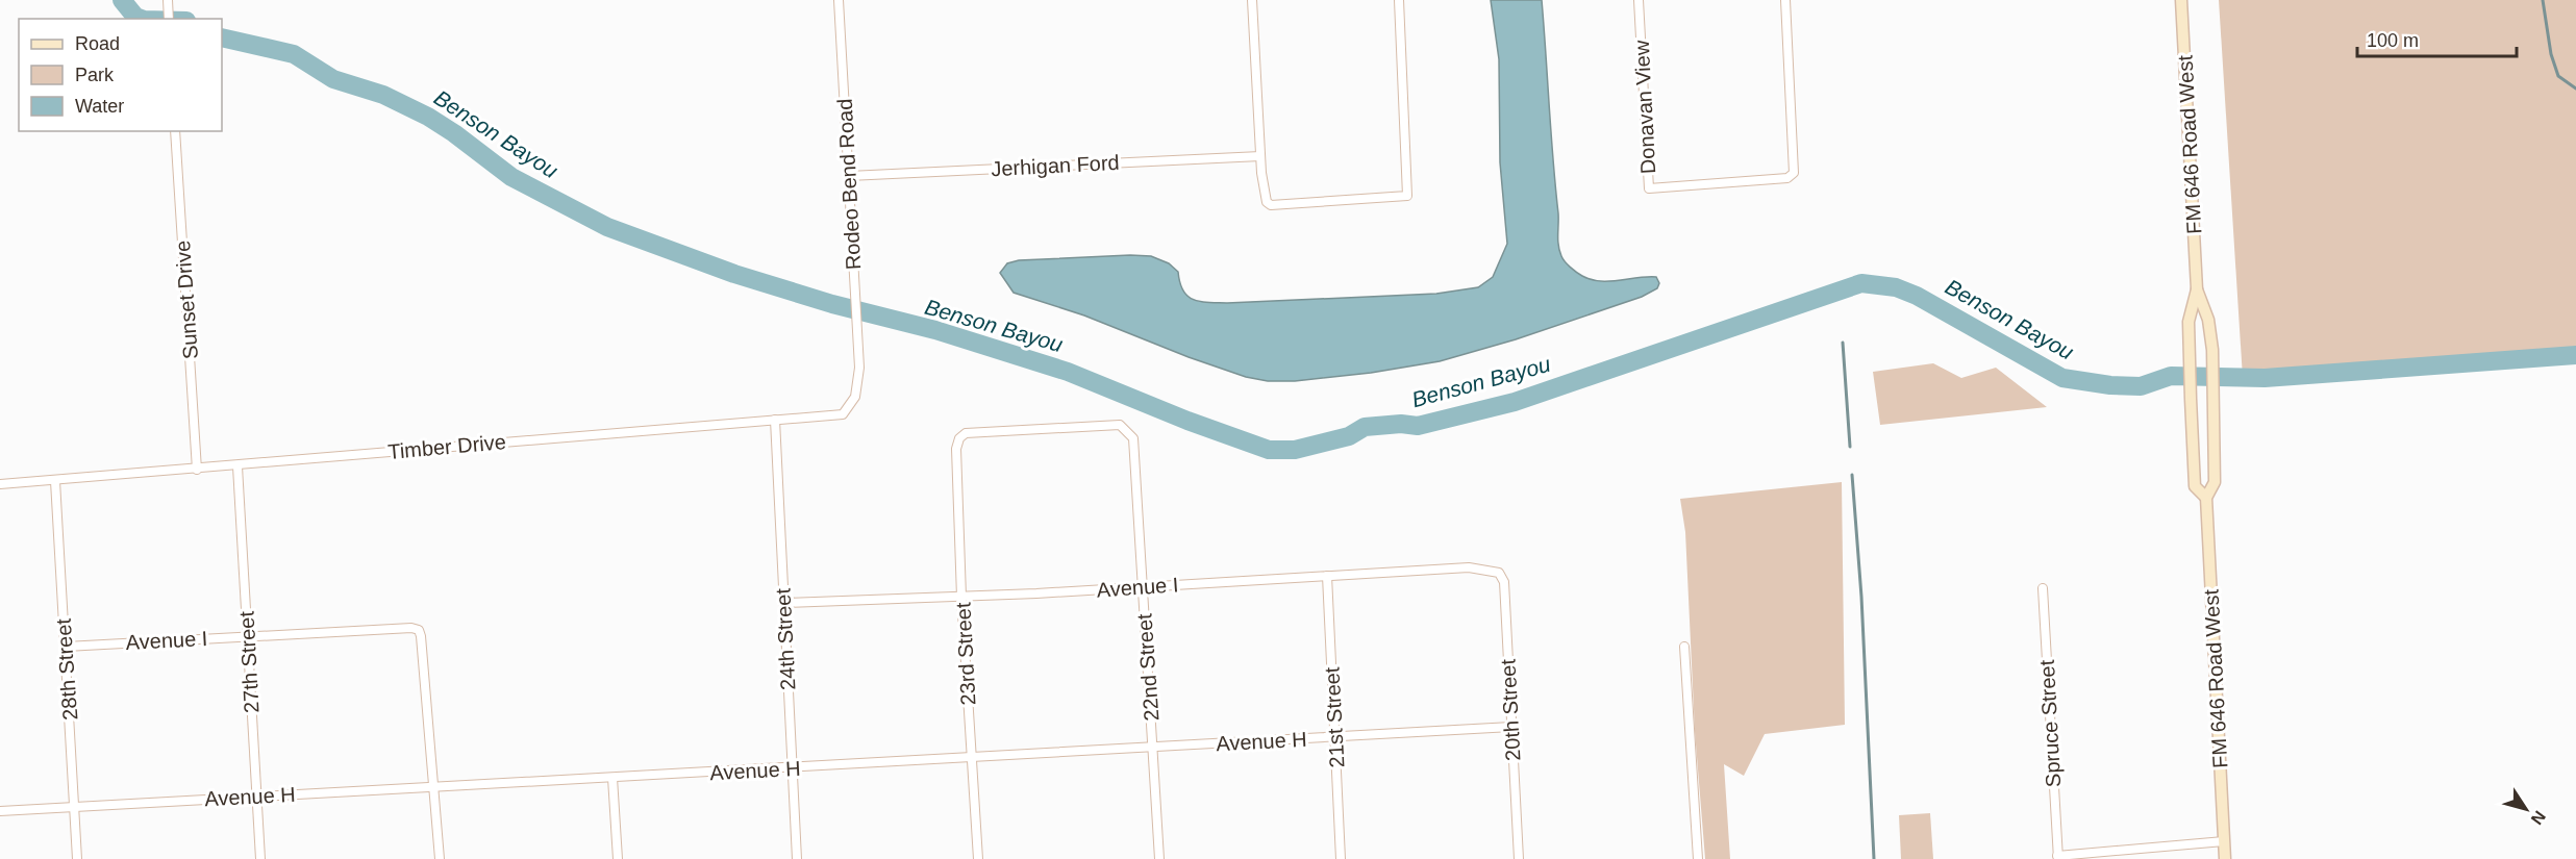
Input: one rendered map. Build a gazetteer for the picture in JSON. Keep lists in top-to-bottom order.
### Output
{
  "streets": {
    "main road": ["FM 646 Road West"],
    "street": [
      "Donavan View",
      "Jerhigan Ford",
      "Rodeo Bend Road",
      "Sunset Drive",
      "Timber Drive",
      "Avenue I",
      "24th Street",
      "23rd Street",
      "27th Street",
      "22nd Street",
      "28th Street",
      "20th Street",
      "21st Street",
      "Spruce Street",
      "Avenue H"
    ]
  },
  "crossings": [
    ["Jerhigan Ford", "Rodeo Bend Road"],
    ["Rodeo Bend Road", "Timber Drive"],
    ["Sunset Drive", "Timber Drive"],
    ["Timber Drive", "24th Street"],
    ["Timber Drive", "27th Street"],
    ["Timber Drive", "28th Street"],
    ["Avenue I", "24th Street"],
    ["Avenue I", "23rd Street"],
    ["Avenue I", "27th Street"],
    ["Avenue I", "22nd Street"],
    ["Avenue I", "28th Street"],
    ["Avenue I", "20th Street"],
    ["Avenue I", "21st Street"],
    ["Avenue I", "Avenue H"],
    ["24th Street", "Avenue H"],
    ["23rd Street", "22nd Street"],
    ["23rd Street", "Avenue H"],
    ["27th Street", "Avenue H"],
    ["22nd Street", "Avenue H"],
    ["28th Street", "Avenue H"],
    ["20th Street", "Avenue H"],
    ["21st Street", "Avenue H"]
  ],
  "water": ["Benson Bayou"],
  "legend": ["Road", "Park", "Water"],
  "scale_bar": "100 m",
  "north": "bottom right"
}
